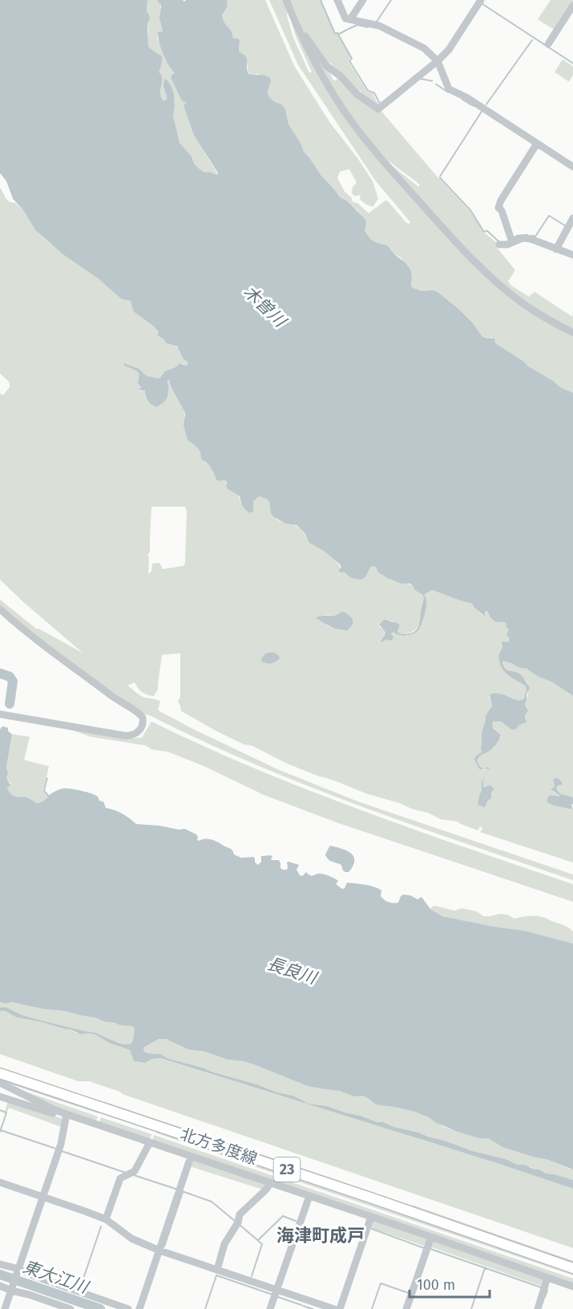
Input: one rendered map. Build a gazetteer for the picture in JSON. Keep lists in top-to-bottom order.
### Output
{
  "streets": {
    "main road": ["北方多度線", "23"]
  },
  "districts": ["海津町成戸"],
  "water": ["木曽川", "長良川", "東大江川"],
  "scale_bar": "100 m"
}
